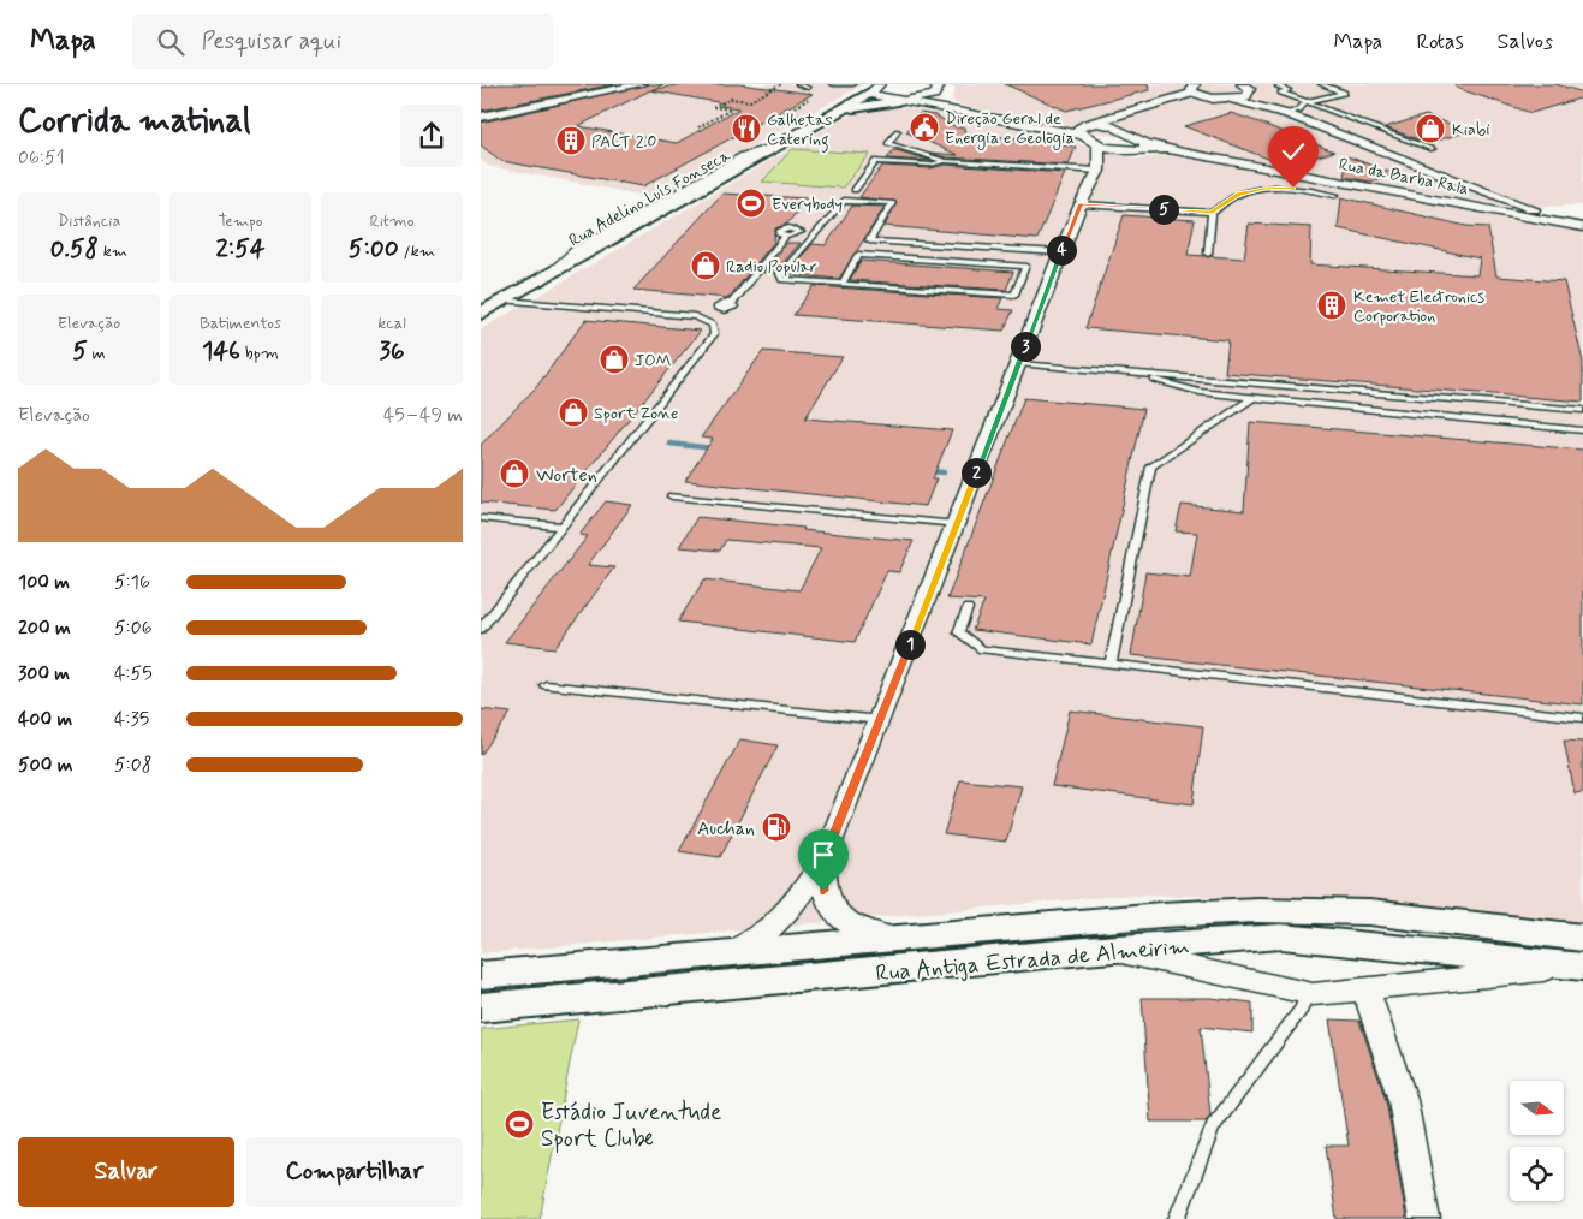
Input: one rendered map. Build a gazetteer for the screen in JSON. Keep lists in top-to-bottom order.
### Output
{
  "streets": {
    "street": ["Rua da Barba Rala", "Rua Adelino Luís Fonseca", "Rua Antiga Estrada de Almeirim"]
  },
  "places": {
    "public building": ["Direção Geral de Energia e Geologia"],
    "restaurant": ["Galhetas Catering"],
    "shop": [
      "Kiabi",
      "Radio Popular",
      "JOM",
      "Sport Zone",
      "Worten"
    ],
    "building": ["PACT 2.0", "Kemet Electronics Corporation"],
    "sports": ["Everybody", "Estádio Juventude Sport Clube"],
    "fuel station": ["Auchan"]
  },
  "north": "right",
  "page": {
    "header": "Mapa",
    "search": "Pesquisar aqui",
    "nav": ["Mapa", "Rotas", "Salvos"],
    "heading": ["Corrida matinal", "06:51"],
    "stats": [
      ["Distância", "0.58 km"],
      ["Tempo", "2:54"],
      ["Ritmo", "5:00 /km"],
      ["Elevação", "5 m"],
      ["Batimentos", "146 bpm"],
      ["kcal", "36"]
    ],
    "pins": [
      "5",
      "4",
      "3",
      "2",
      "1"
    ],
    "chart": ["Elevação", "45–49 m"],
    "list": [
      {
        "name": "100 m",
        "note": "5:16"
      },
      {
        "name": "200 m",
        "note": "5:06"
      },
      {
        "name": "300 m",
        "note": "4:55"
      },
      {
        "name": "400 m",
        "note": "4:35"
      },
      {
        "name": "500 m",
        "note": "5:08"
      }
    ],
    "buttons": ["Salvar", "Compartilhar"]
  }
}
